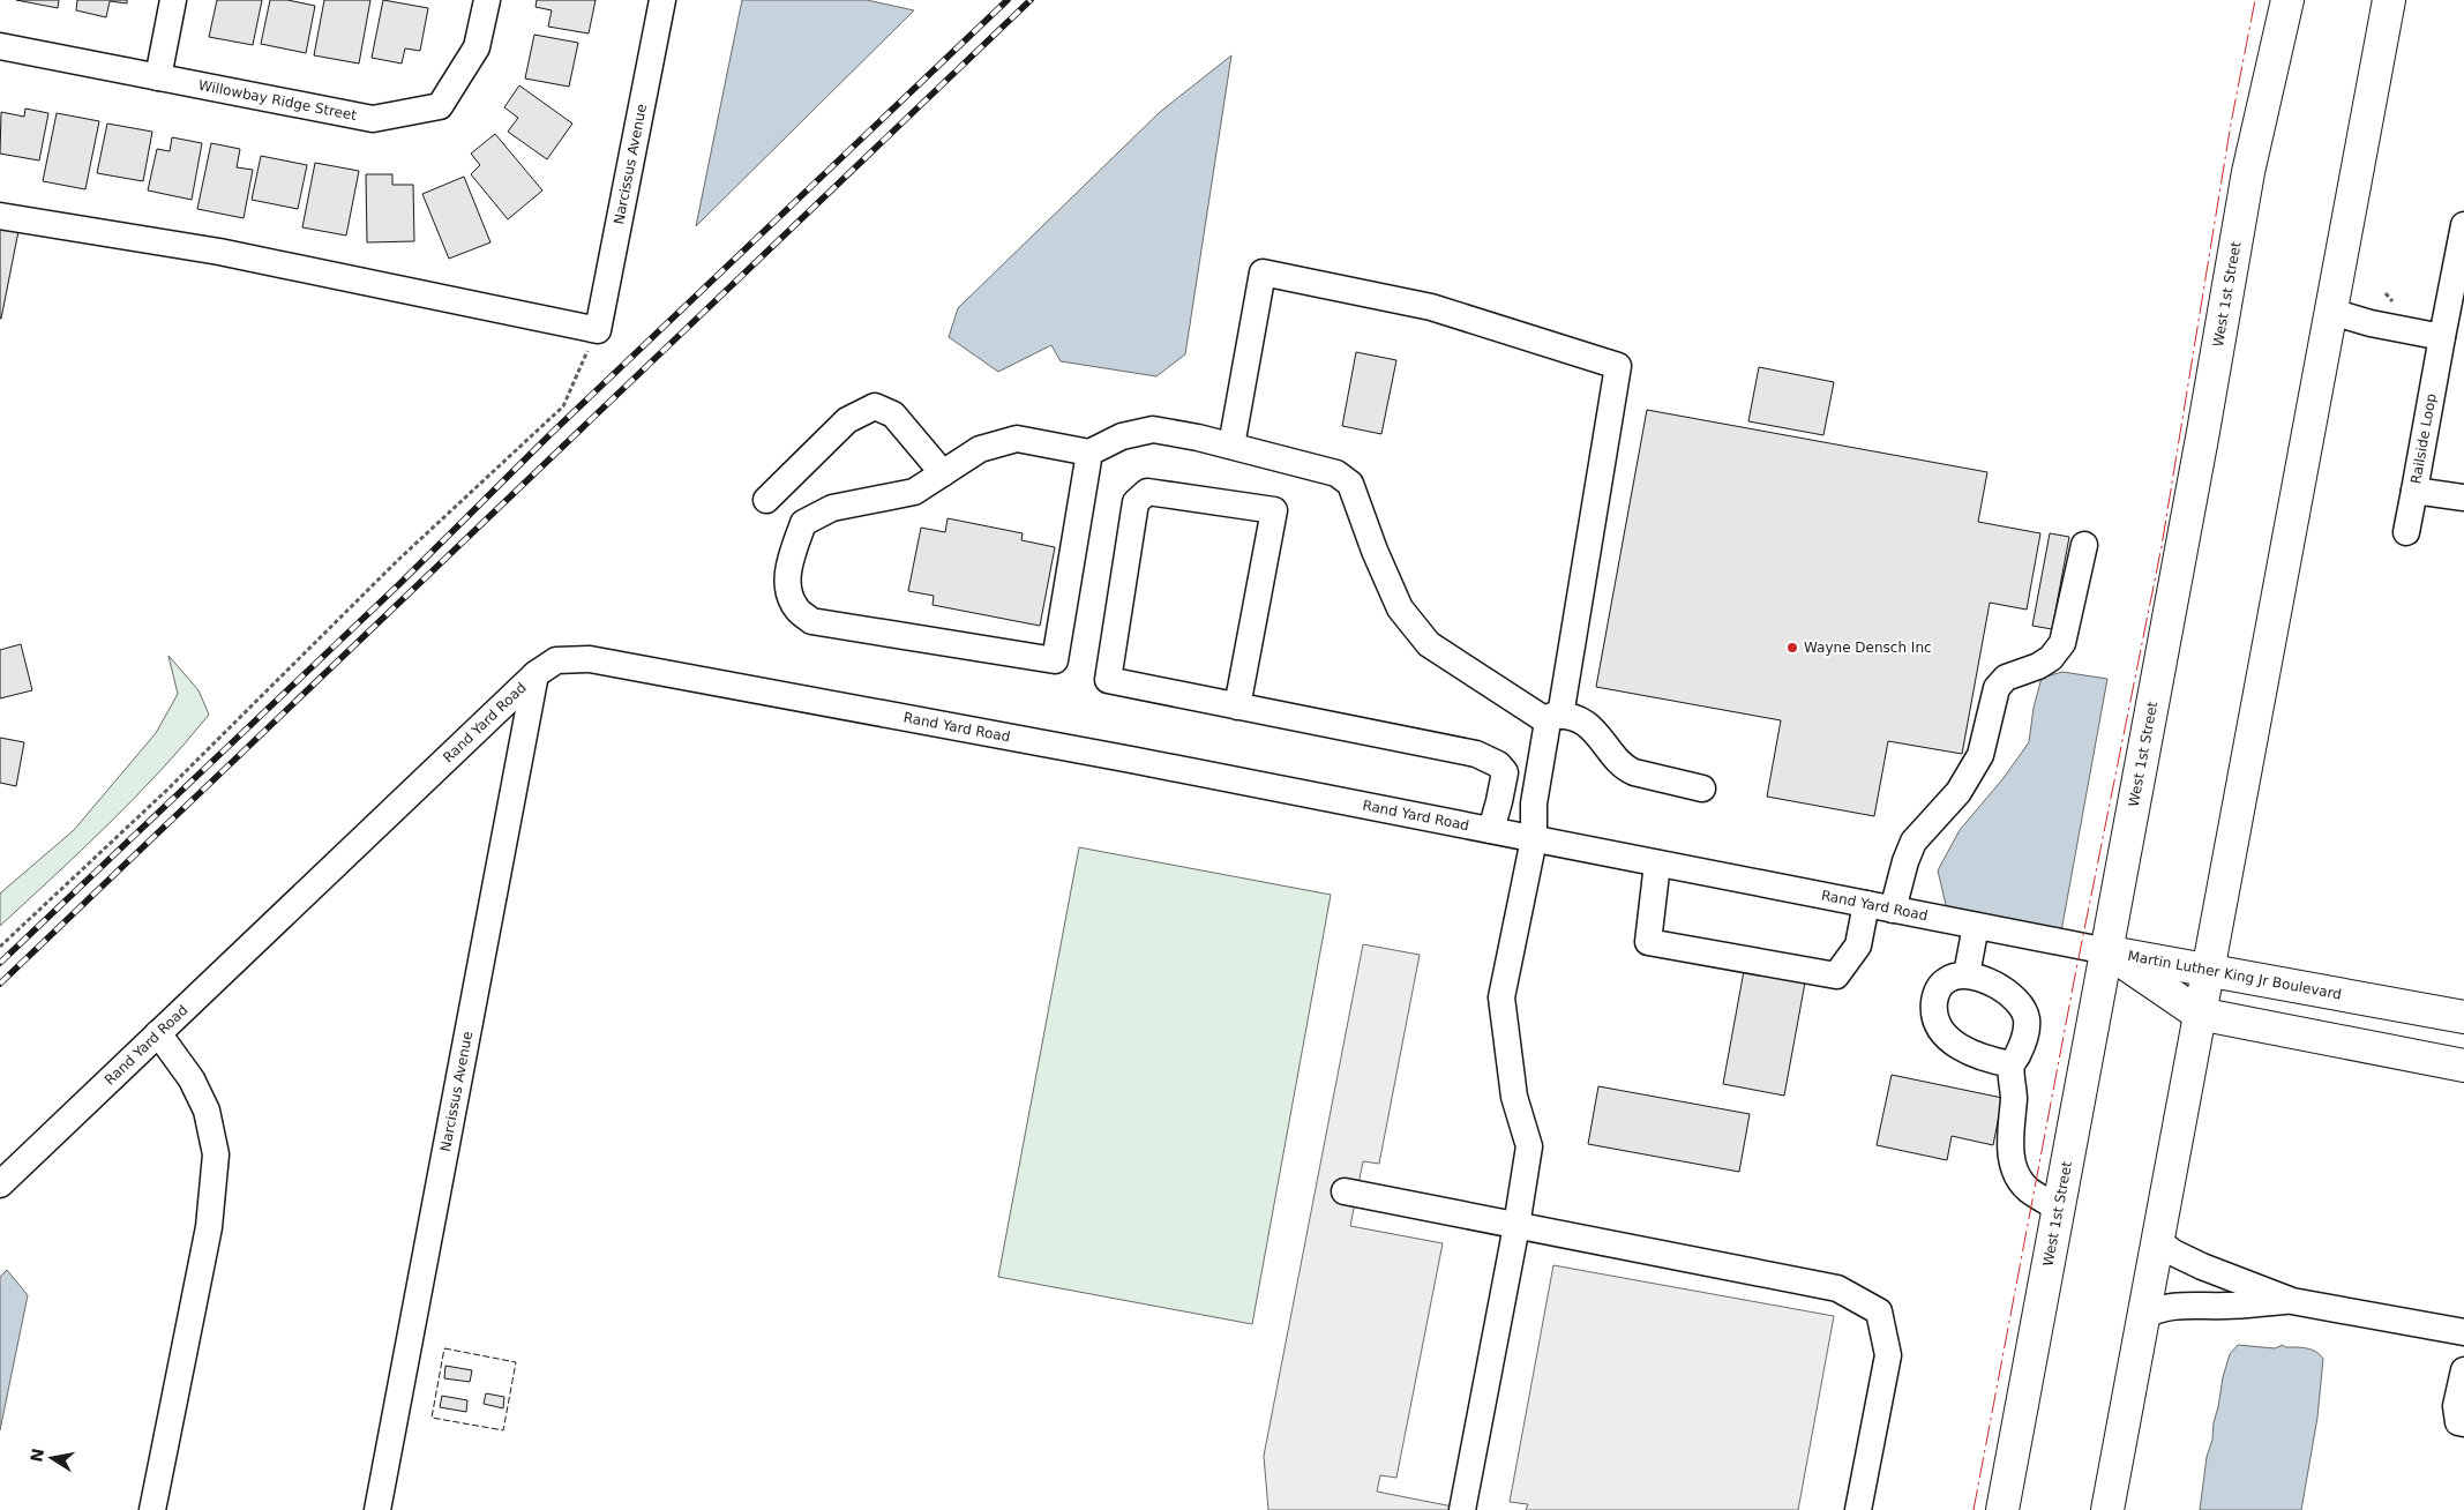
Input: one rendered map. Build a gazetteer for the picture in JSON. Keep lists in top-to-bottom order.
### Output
{
  "streets": {
    "main road": ["West 1st Street", "Martin Luther King Jr Boulevard"],
    "street": [
      "Willowbay Ridge Street",
      "Narcissus Avenue",
      "Railside Loop",
      "Rand Yard Road"
    ]
  },
  "crossings": [
    ["Narcissus Avenue", "Rand Yard Road"],
    ["West 1st Street", "Rand Yard Road"],
    ["West 1st Street", "Martin Luther King Jr Boulevard"],
    ["Rand Yard Road", "Martin Luther King Jr Boulevard"]
  ],
  "places": ["Wayne Densch Inc"],
  "north": "left"
}
